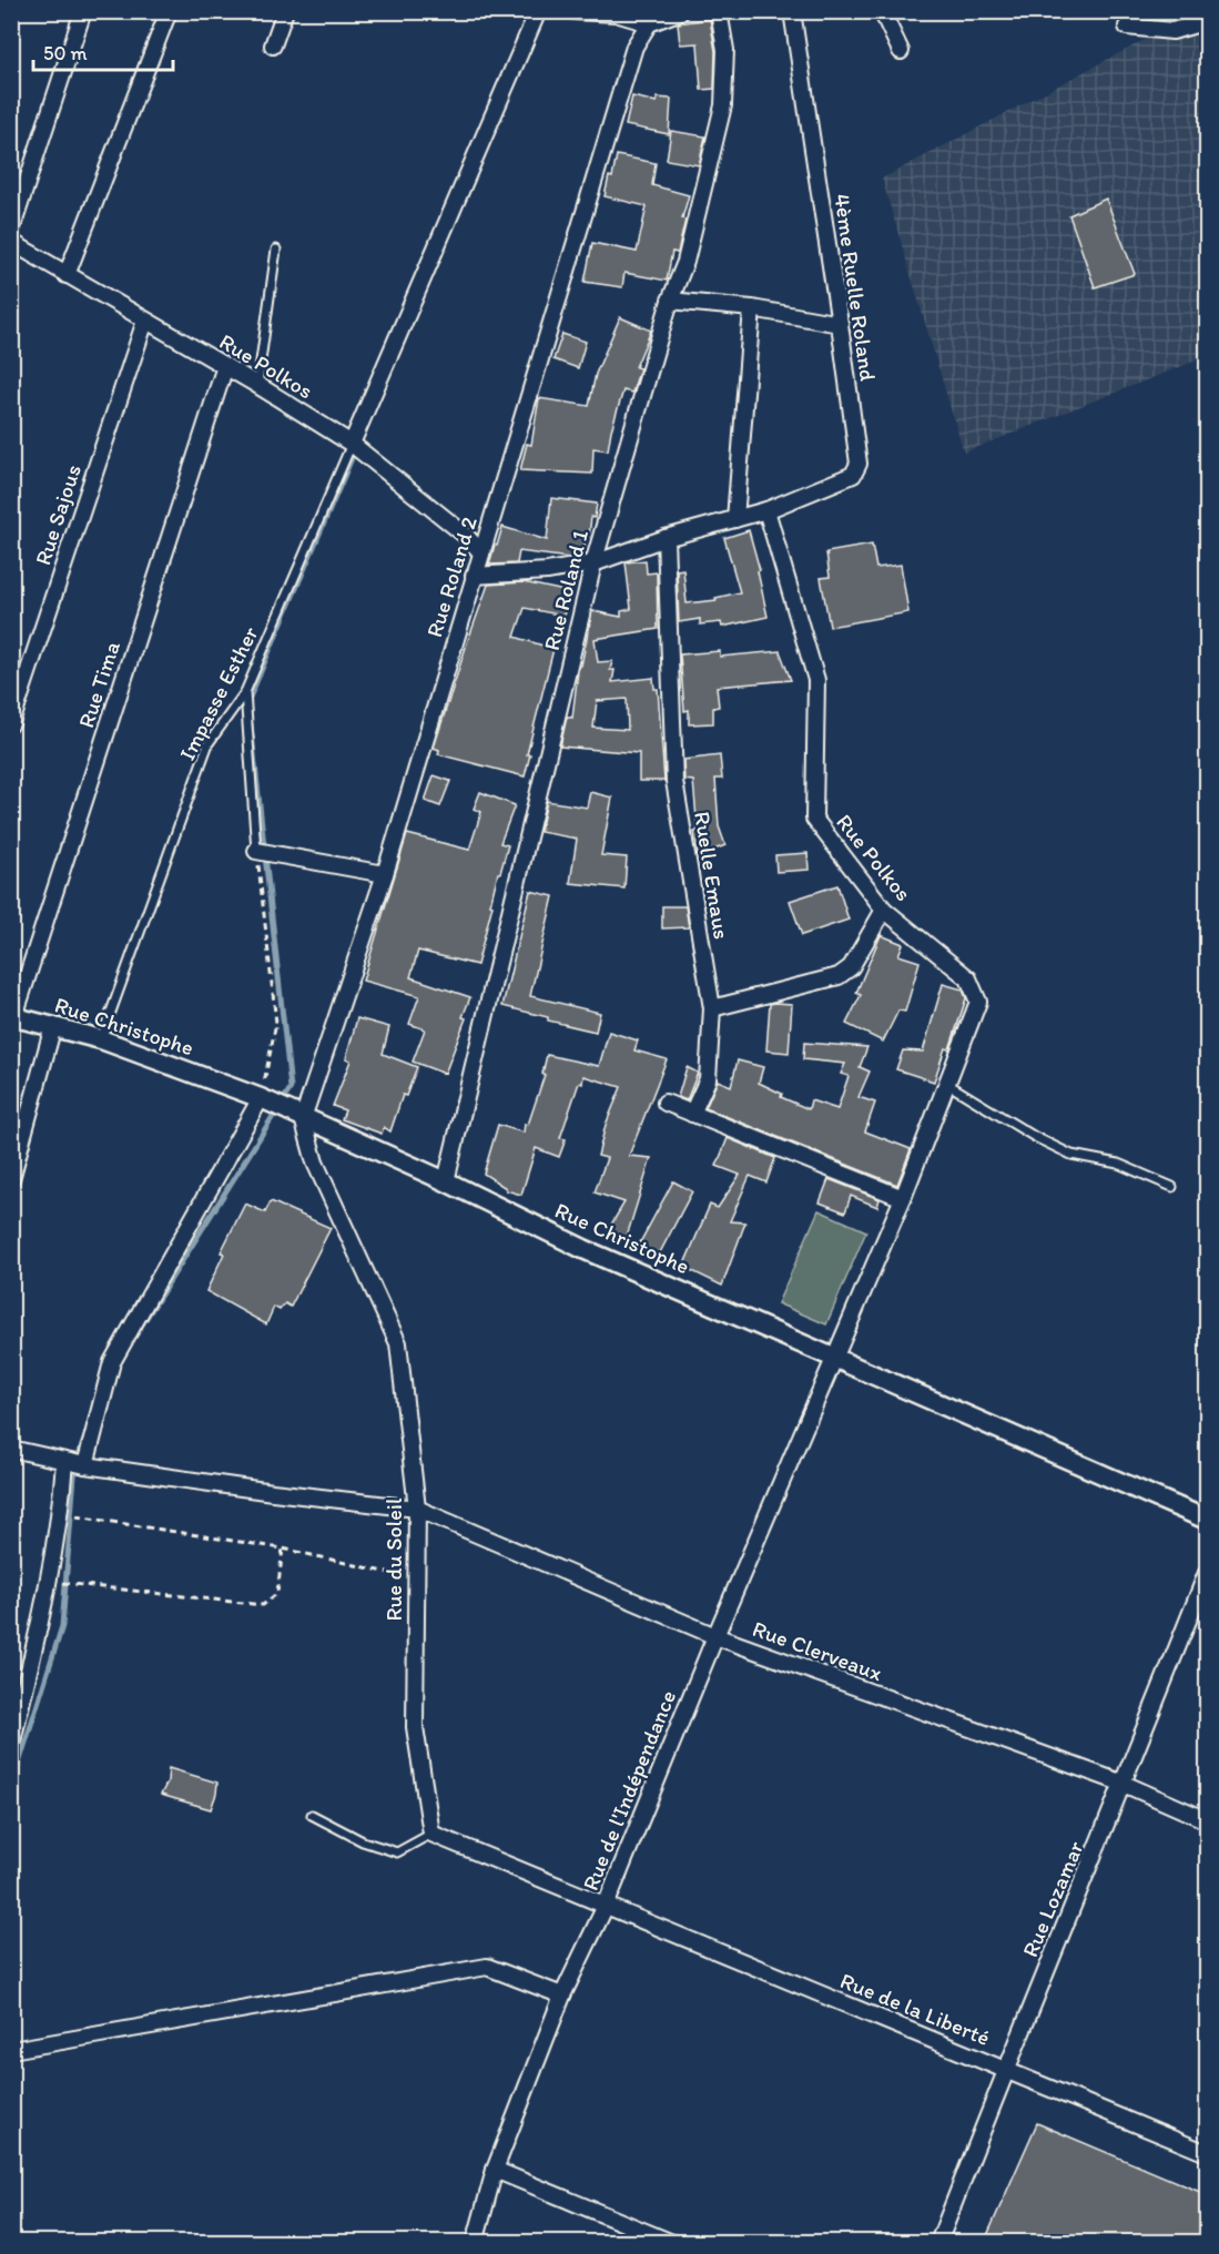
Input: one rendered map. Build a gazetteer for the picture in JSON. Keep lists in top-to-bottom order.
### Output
{
  "streets": {
    "street": [
      "4ème Ruelle Roland",
      "Rue Polkos",
      "Rue Sajous",
      "Rue Roland 2",
      "Rue Roland 1",
      "Rue Tima",
      "Ruelle Emaus",
      "Rue Christophe",
      "Rue du Soleil",
      "Rue Clerveaux",
      "Rue de l'Indépendance",
      "Rue Lozamar",
      "Rue de la Liberté"
    ],
    "lane": ["Impasse Esther"]
  },
  "crossings": [
    ["4ème Ruelle Roland", "Rue Polkos"],
    ["Rue Polkos", "Rue Sajous"],
    ["Rue Polkos", "Rue Roland 2"],
    ["Rue Polkos", "Rue Tima"],
    ["Rue Polkos", "Impasse Esther"],
    ["Rue Polkos", "Rue Christophe"],
    ["Rue Polkos", "Rue de l'Indépendance"],
    ["Rue Roland 2", "Rue Christophe"],
    ["Rue Roland 2", "Rue du Soleil"],
    ["Rue Roland 1", "Rue Christophe"],
    ["Rue Tima", "Rue Christophe"],
    ["Impasse Esther", "Rue Christophe"],
    ["Rue Christophe", "Rue du Soleil"],
    ["Rue Christophe", "Rue de l'Indépendance"],
    ["Rue du Soleil", "Rue Clerveaux"],
    ["Rue Clerveaux", "Rue de l'Indépendance"],
    ["Rue Clerveaux", "Rue Lozamar"],
    ["Rue de l'Indépendance", "Rue de la Liberté"],
    ["Rue Lozamar", "Rue de la Liberté"]
  ],
  "scale_bar": "50 m"
}
